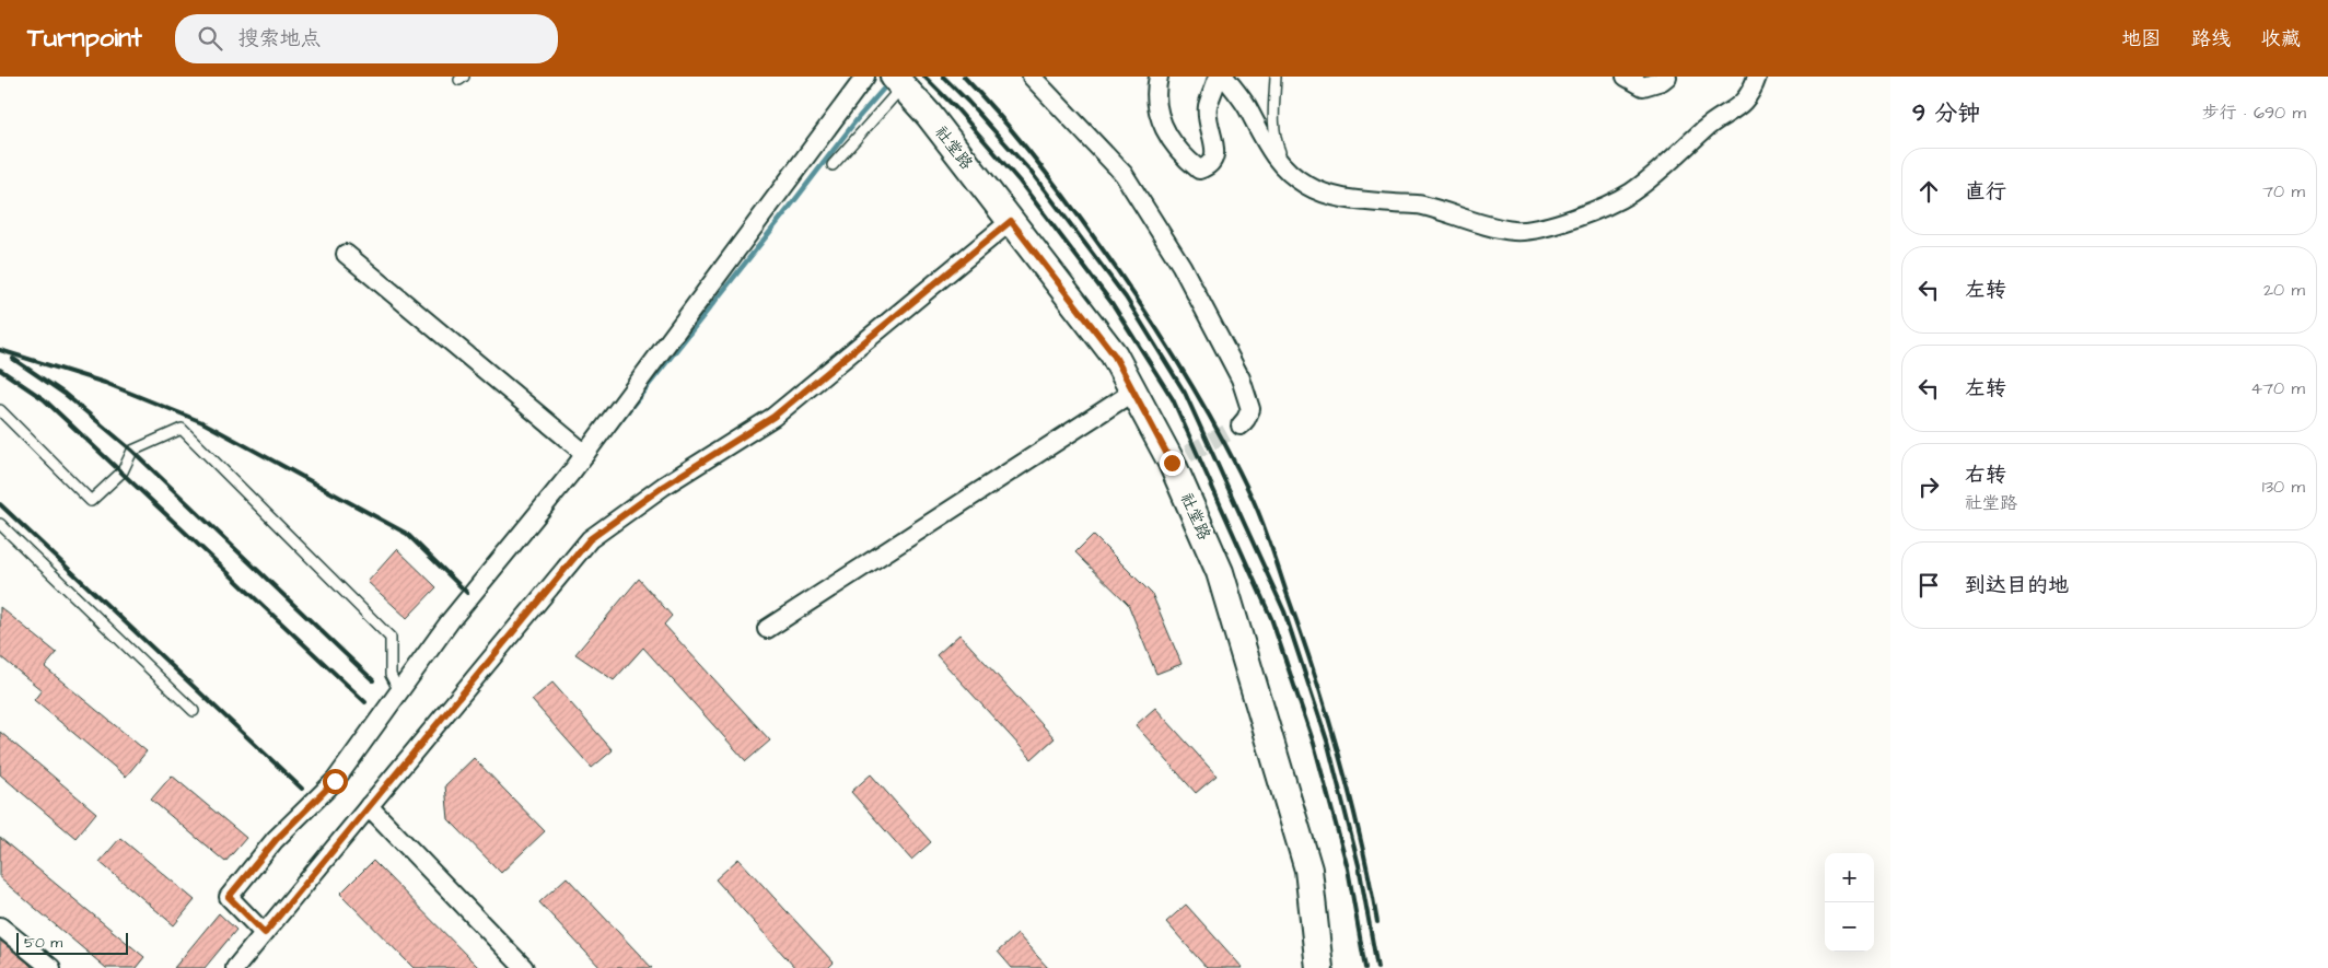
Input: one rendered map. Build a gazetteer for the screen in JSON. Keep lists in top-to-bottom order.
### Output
{
  "streets": {
    "street": ["社堂路"]
  },
  "scale_bar": "50 m",
  "page": {
    "header": "Turnpoint",
    "search": "搜索地点",
    "nav": ["地图", "路线", "收藏"],
    "heading": ["9 分钟", "步行 · 690 m"],
    "list": [
      ["直行", "70 m"],
      ["左转", "20 m"],
      ["左转", "470 m"],
      ["右转", "社堂路", "130 m"],
      "到达目的地"
    ],
    "map_buttons": ["+", "−"],
    "scale": "50 m"
  }
}
